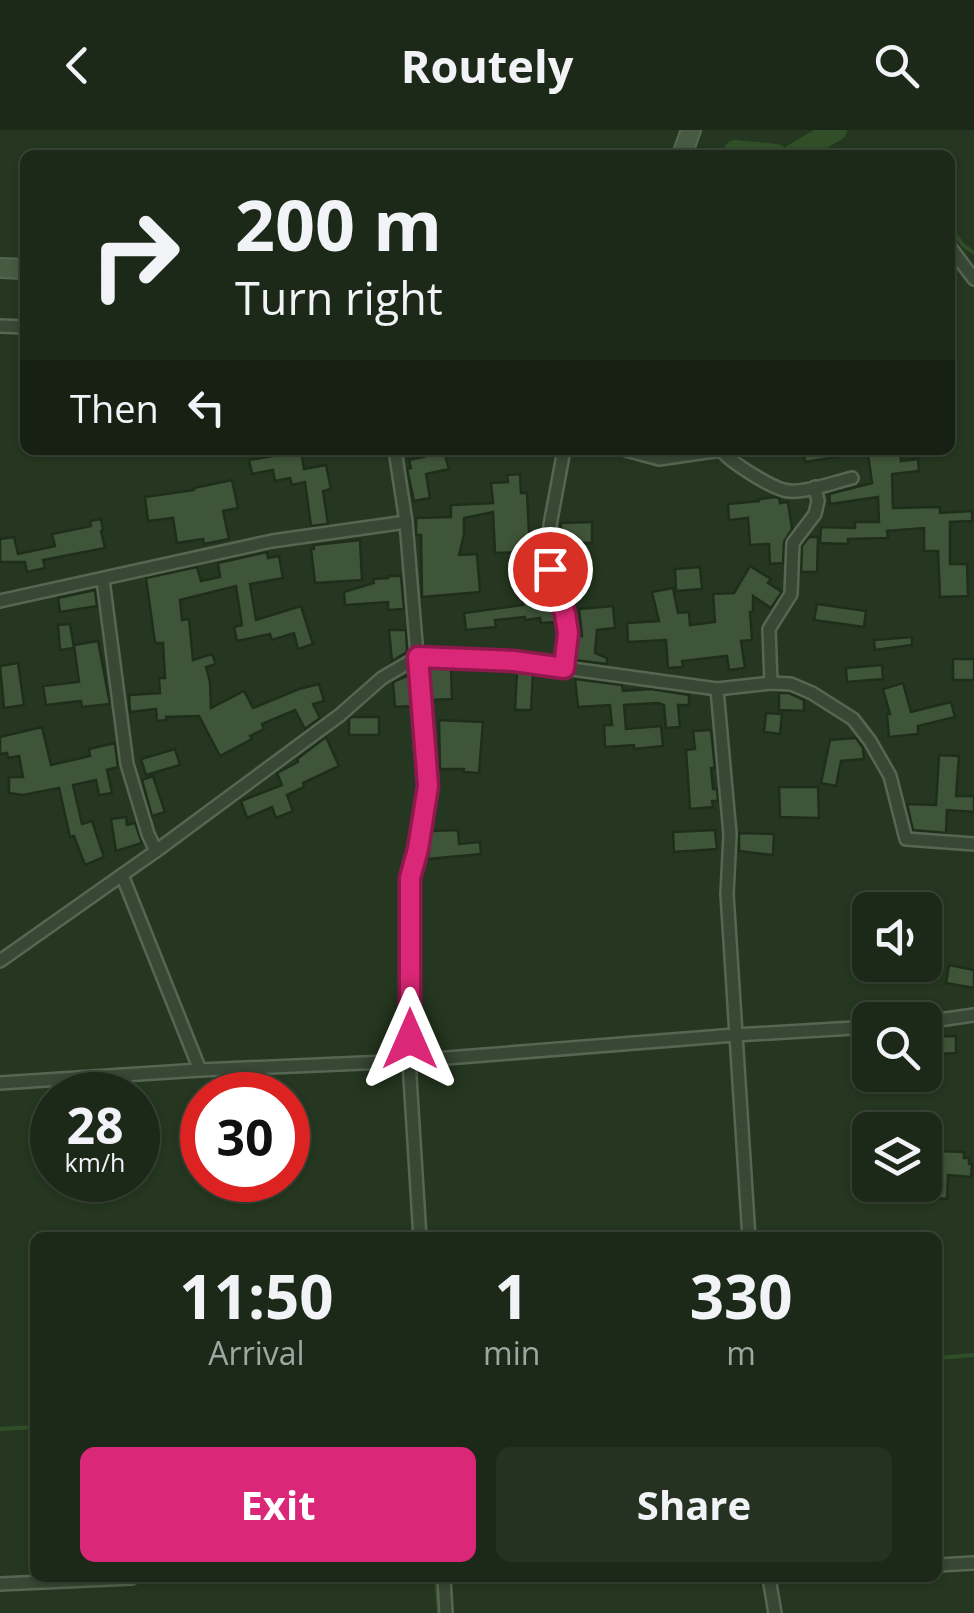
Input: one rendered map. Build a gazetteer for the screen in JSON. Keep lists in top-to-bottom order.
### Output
{
  "page": {
    "header": "Routely",
    "turn": ["200 m", "Turn right"],
    "then": "Then",
    "speed": "28 km/h",
    "limit": "30",
    "eta": [
      "11:50",
      "Arrival",
      "1",
      "min",
      "330",
      "m"
    ],
    "buttons": ["Exit", "Share"]
  }
}
